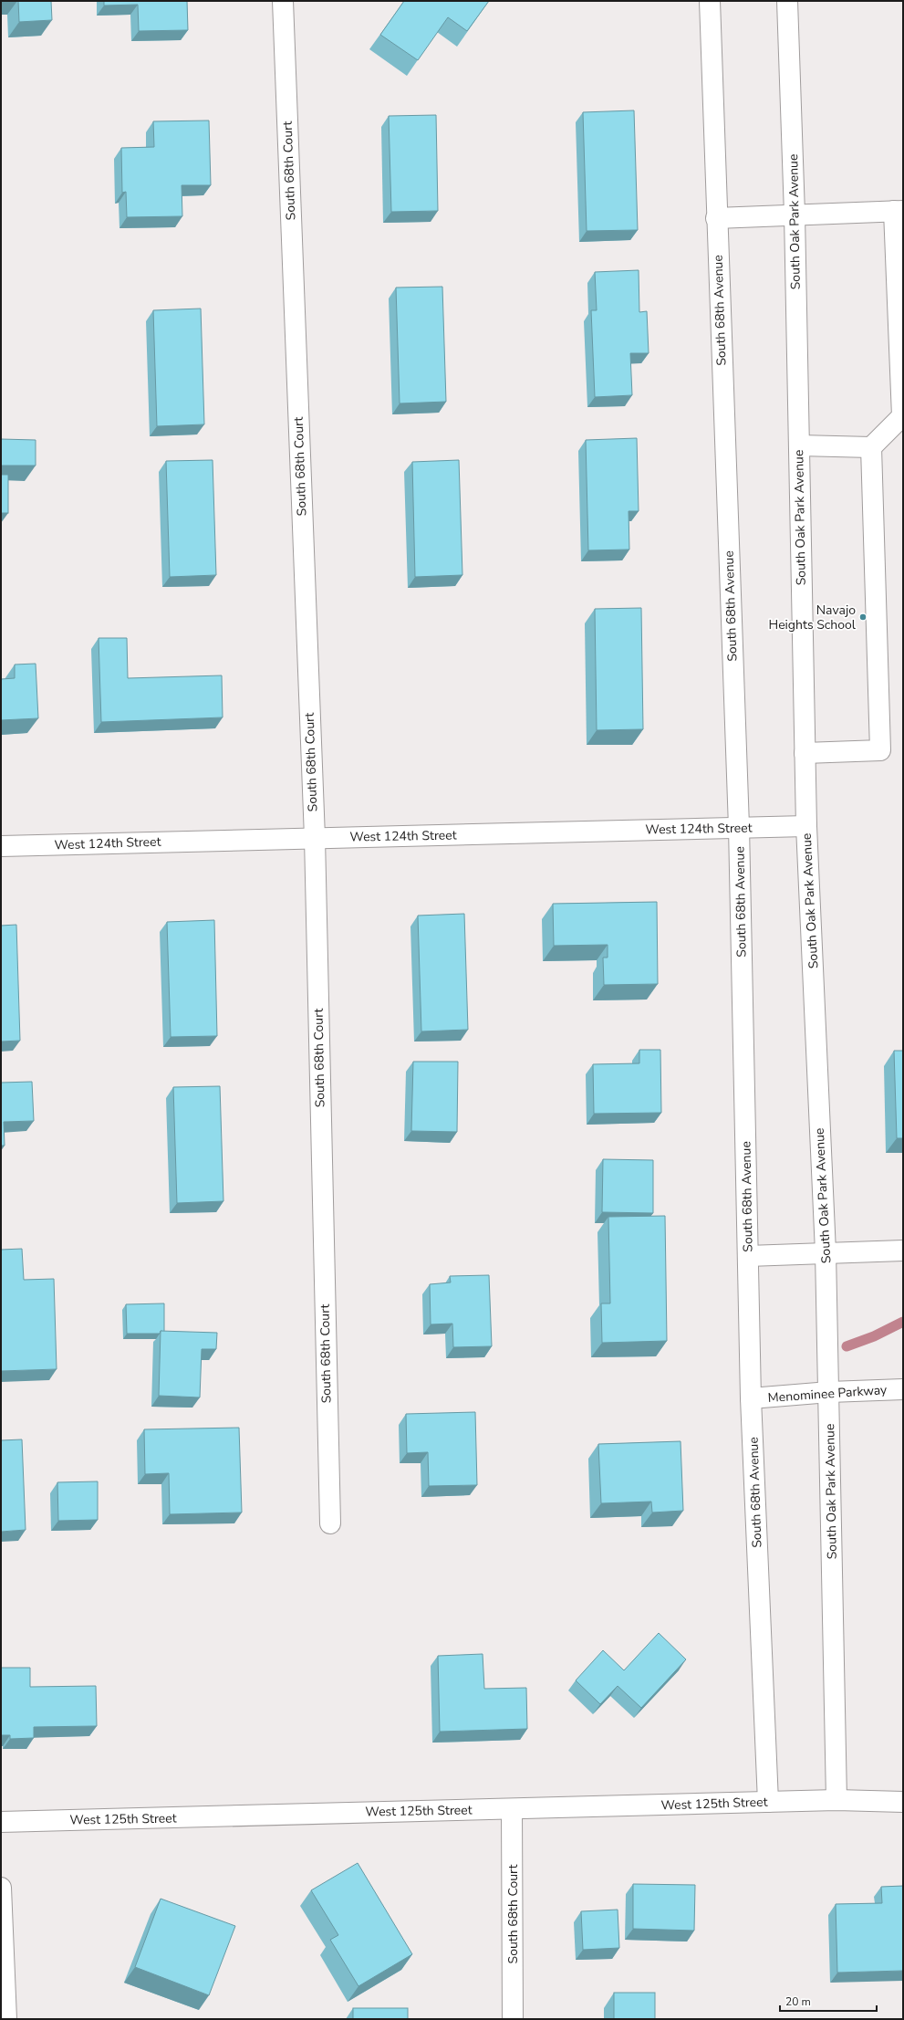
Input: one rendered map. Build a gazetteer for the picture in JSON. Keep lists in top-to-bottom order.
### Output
{
  "streets": {
    "street": [
      "South 68th Court",
      "South Oak Park Avenue",
      "South 68th Avenue",
      "West 124th Street",
      "Menominee Parkway",
      "West 125th Street"
    ]
  },
  "crossings": [
    ["South 68th Court", "West 124th Street"],
    ["South 68th Court", "West 125th Street"],
    ["South Oak Park Avenue", "West 124th Street"],
    ["South Oak Park Avenue", "Menominee Parkway"],
    ["South Oak Park Avenue", "West 125th Street"],
    ["South 68th Avenue", "West 124th Street"],
    ["South 68th Avenue", "Menominee Parkway"],
    ["South 68th Avenue", "West 125th Street"]
  ],
  "places": ["Navajo Heights School"],
  "scale_bar": "20 m"
}
